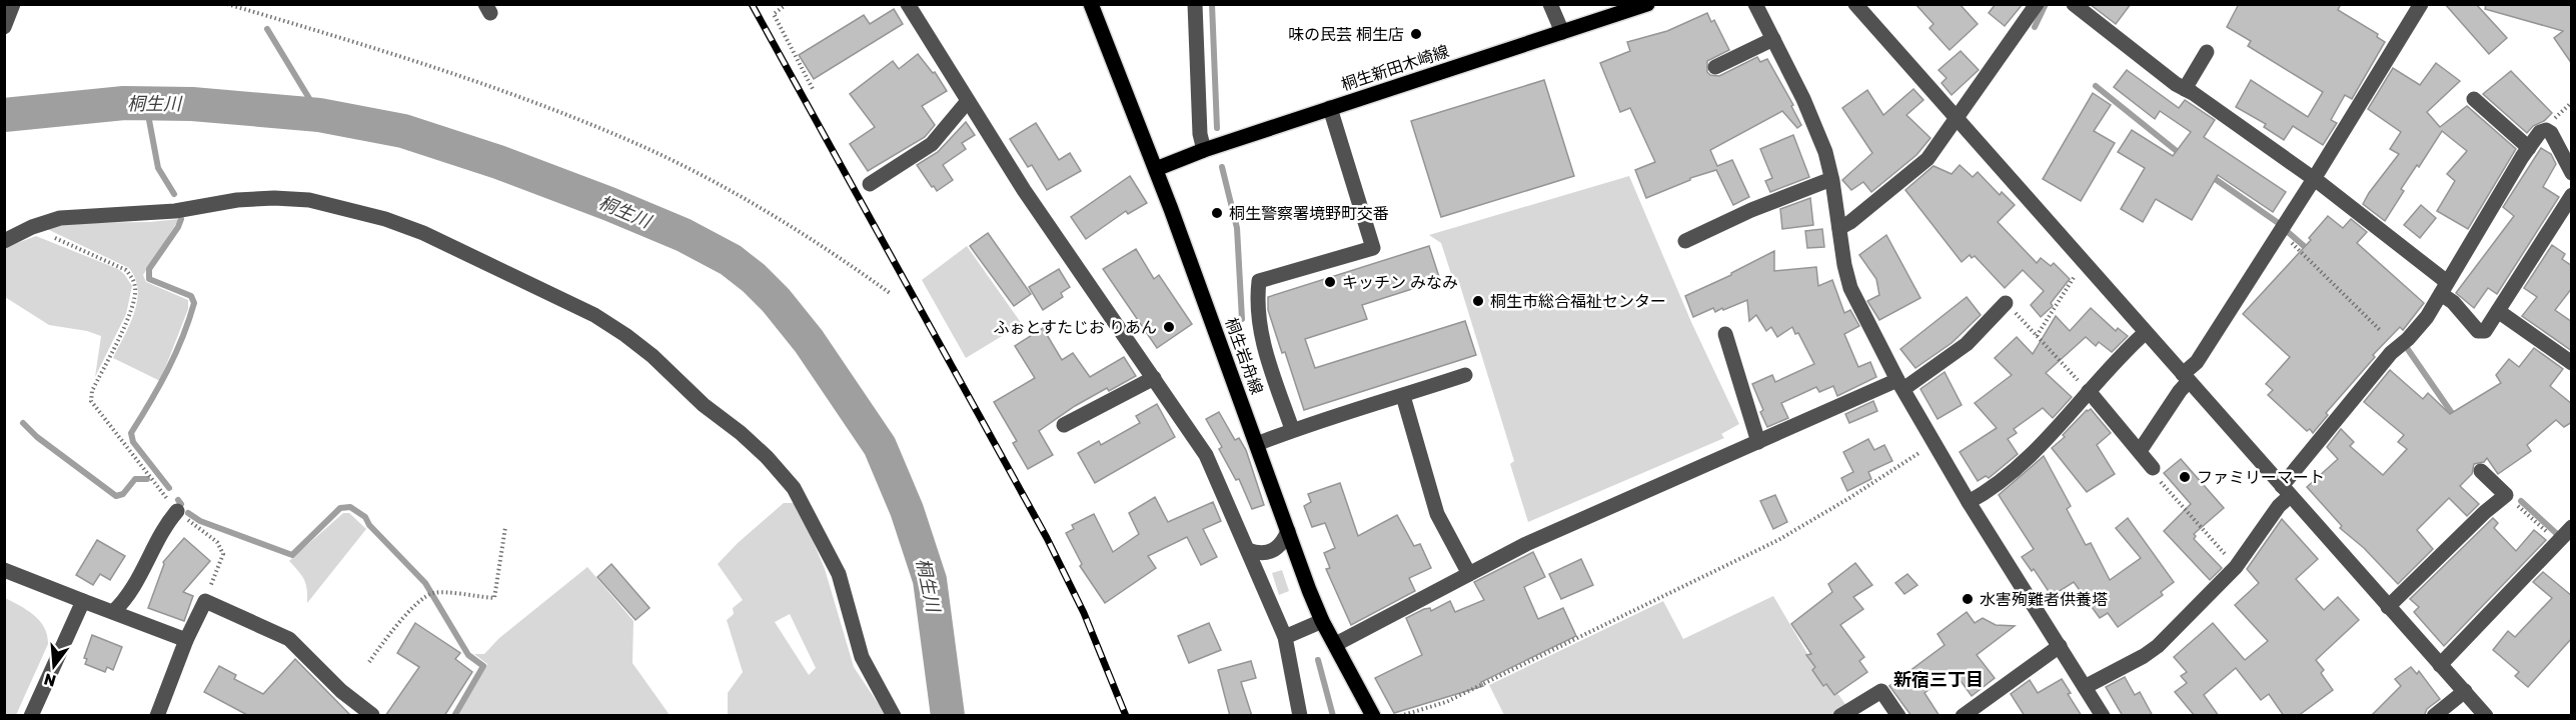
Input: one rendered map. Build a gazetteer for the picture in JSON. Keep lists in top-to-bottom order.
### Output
{
  "streets": {
    "main road": ["桐生新田木崎線", "桐生岩舟線"]
  },
  "crossings": [
    ["桐生新田木崎線", "桐生岩舟線"]
  ],
  "districts": ["新宿三丁目"],
  "water": ["桐生川"],
  "places": [
    "味の民芸 桐生店",
    "桐生警察署境野町交番",
    "キッチン みなみ",
    "桐生市総合福祉センター",
    "ふぉとすたじお りあん",
    "ファミリーマート",
    "水害殉難者供養塔"
  ],
  "north": "bottom"
}
